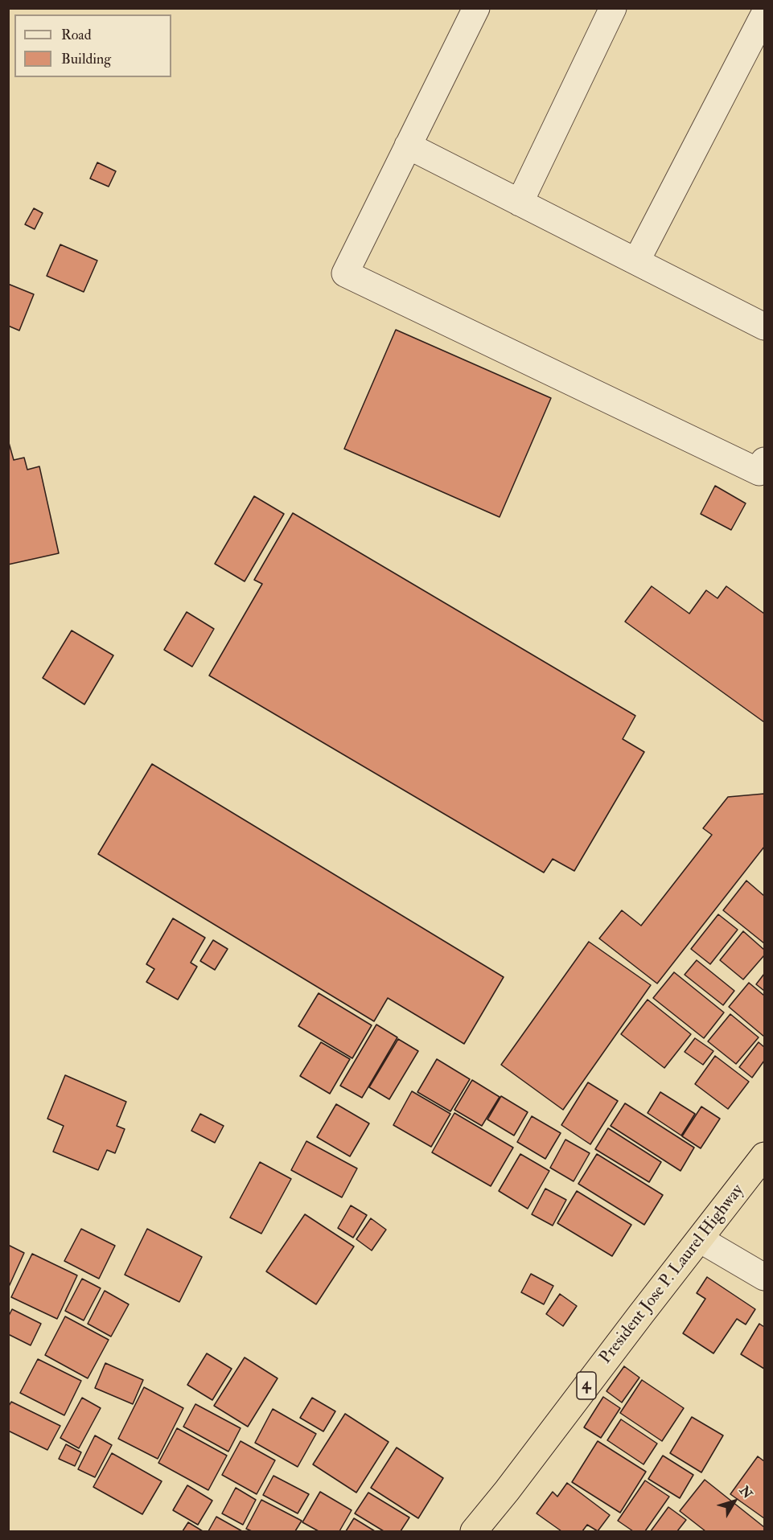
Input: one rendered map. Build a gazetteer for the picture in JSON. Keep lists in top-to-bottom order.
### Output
{
  "streets": {
    "highway": ["President Jose P. Laurel Highway", "4"]
  },
  "legend": ["Road", "Building"],
  "north": "top right"
}
